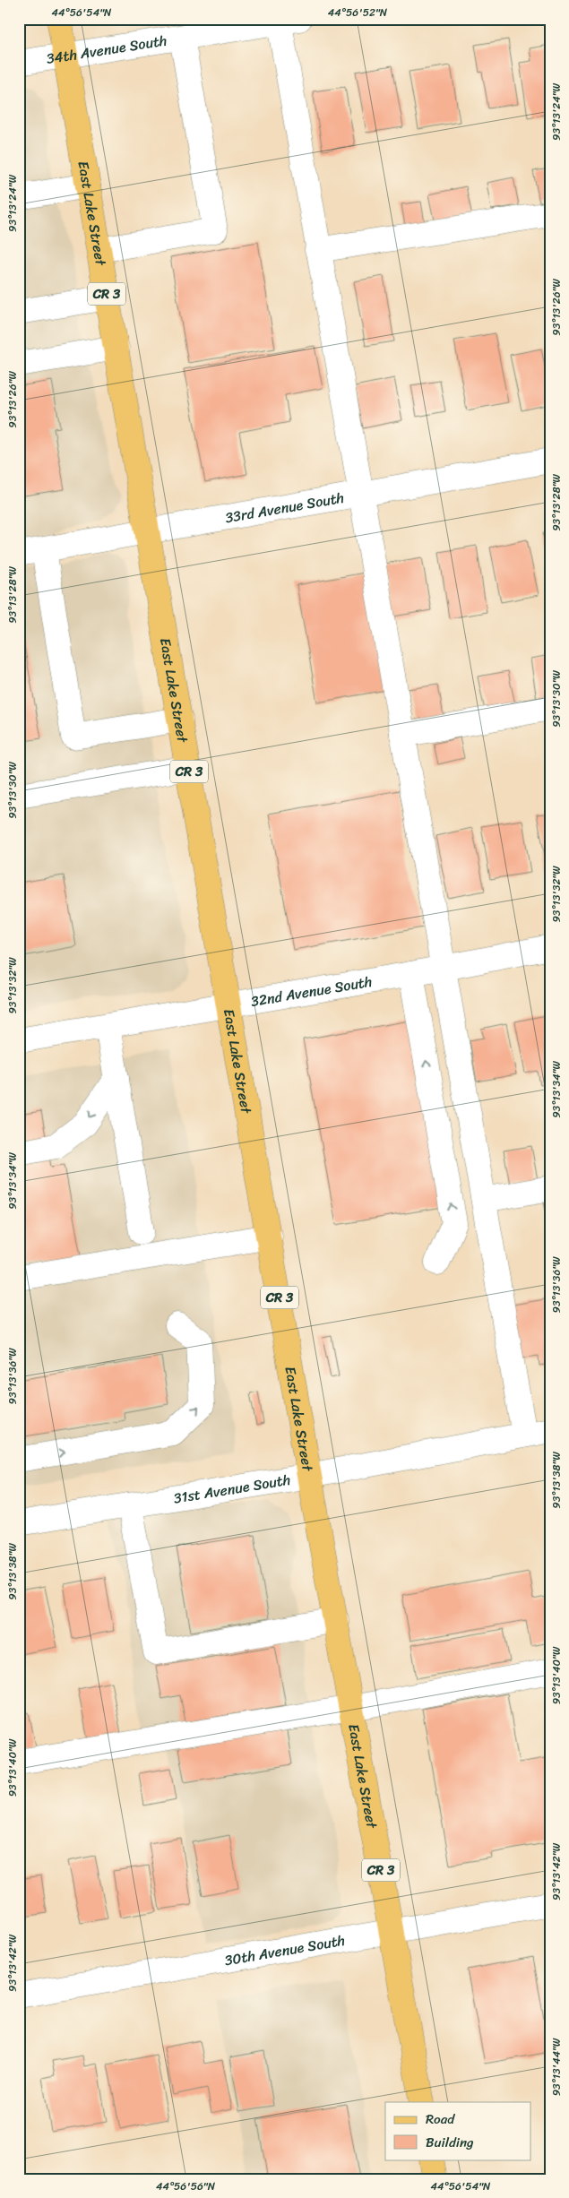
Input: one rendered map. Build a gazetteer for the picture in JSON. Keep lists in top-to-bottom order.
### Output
{
  "streets": {
    "main road": ["East Lake Street", "CR 3"],
    "street": [
      "34th Avenue South",
      "33rd Avenue South",
      "32nd Avenue South",
      "31st Avenue South",
      "30th Avenue South"
    ]
  },
  "crossings": [
    ["34th Avenue South", "East Lake Street"],
    ["East Lake Street", "33rd Avenue South"],
    ["East Lake Street", "32nd Avenue South"],
    ["East Lake Street", "31st Avenue South"],
    ["East Lake Street", "30th Avenue South"]
  ],
  "legend": ["Road", "Building"],
  "coordinates": [
    "44°56'54\"N",
    "44°56'52\"N",
    "93°13'24\"W",
    "93°13'26\"W",
    "93°13'28\"W",
    "93°13'30\"W",
    "93°13'32\"W",
    "93°13'34\"W",
    "93°13'36\"W",
    "93°13'38\"W",
    "93°13'40\"W",
    "93°13'42\"W",
    "93°13'44\"W",
    "44°56'56\"N"
  ]
}
